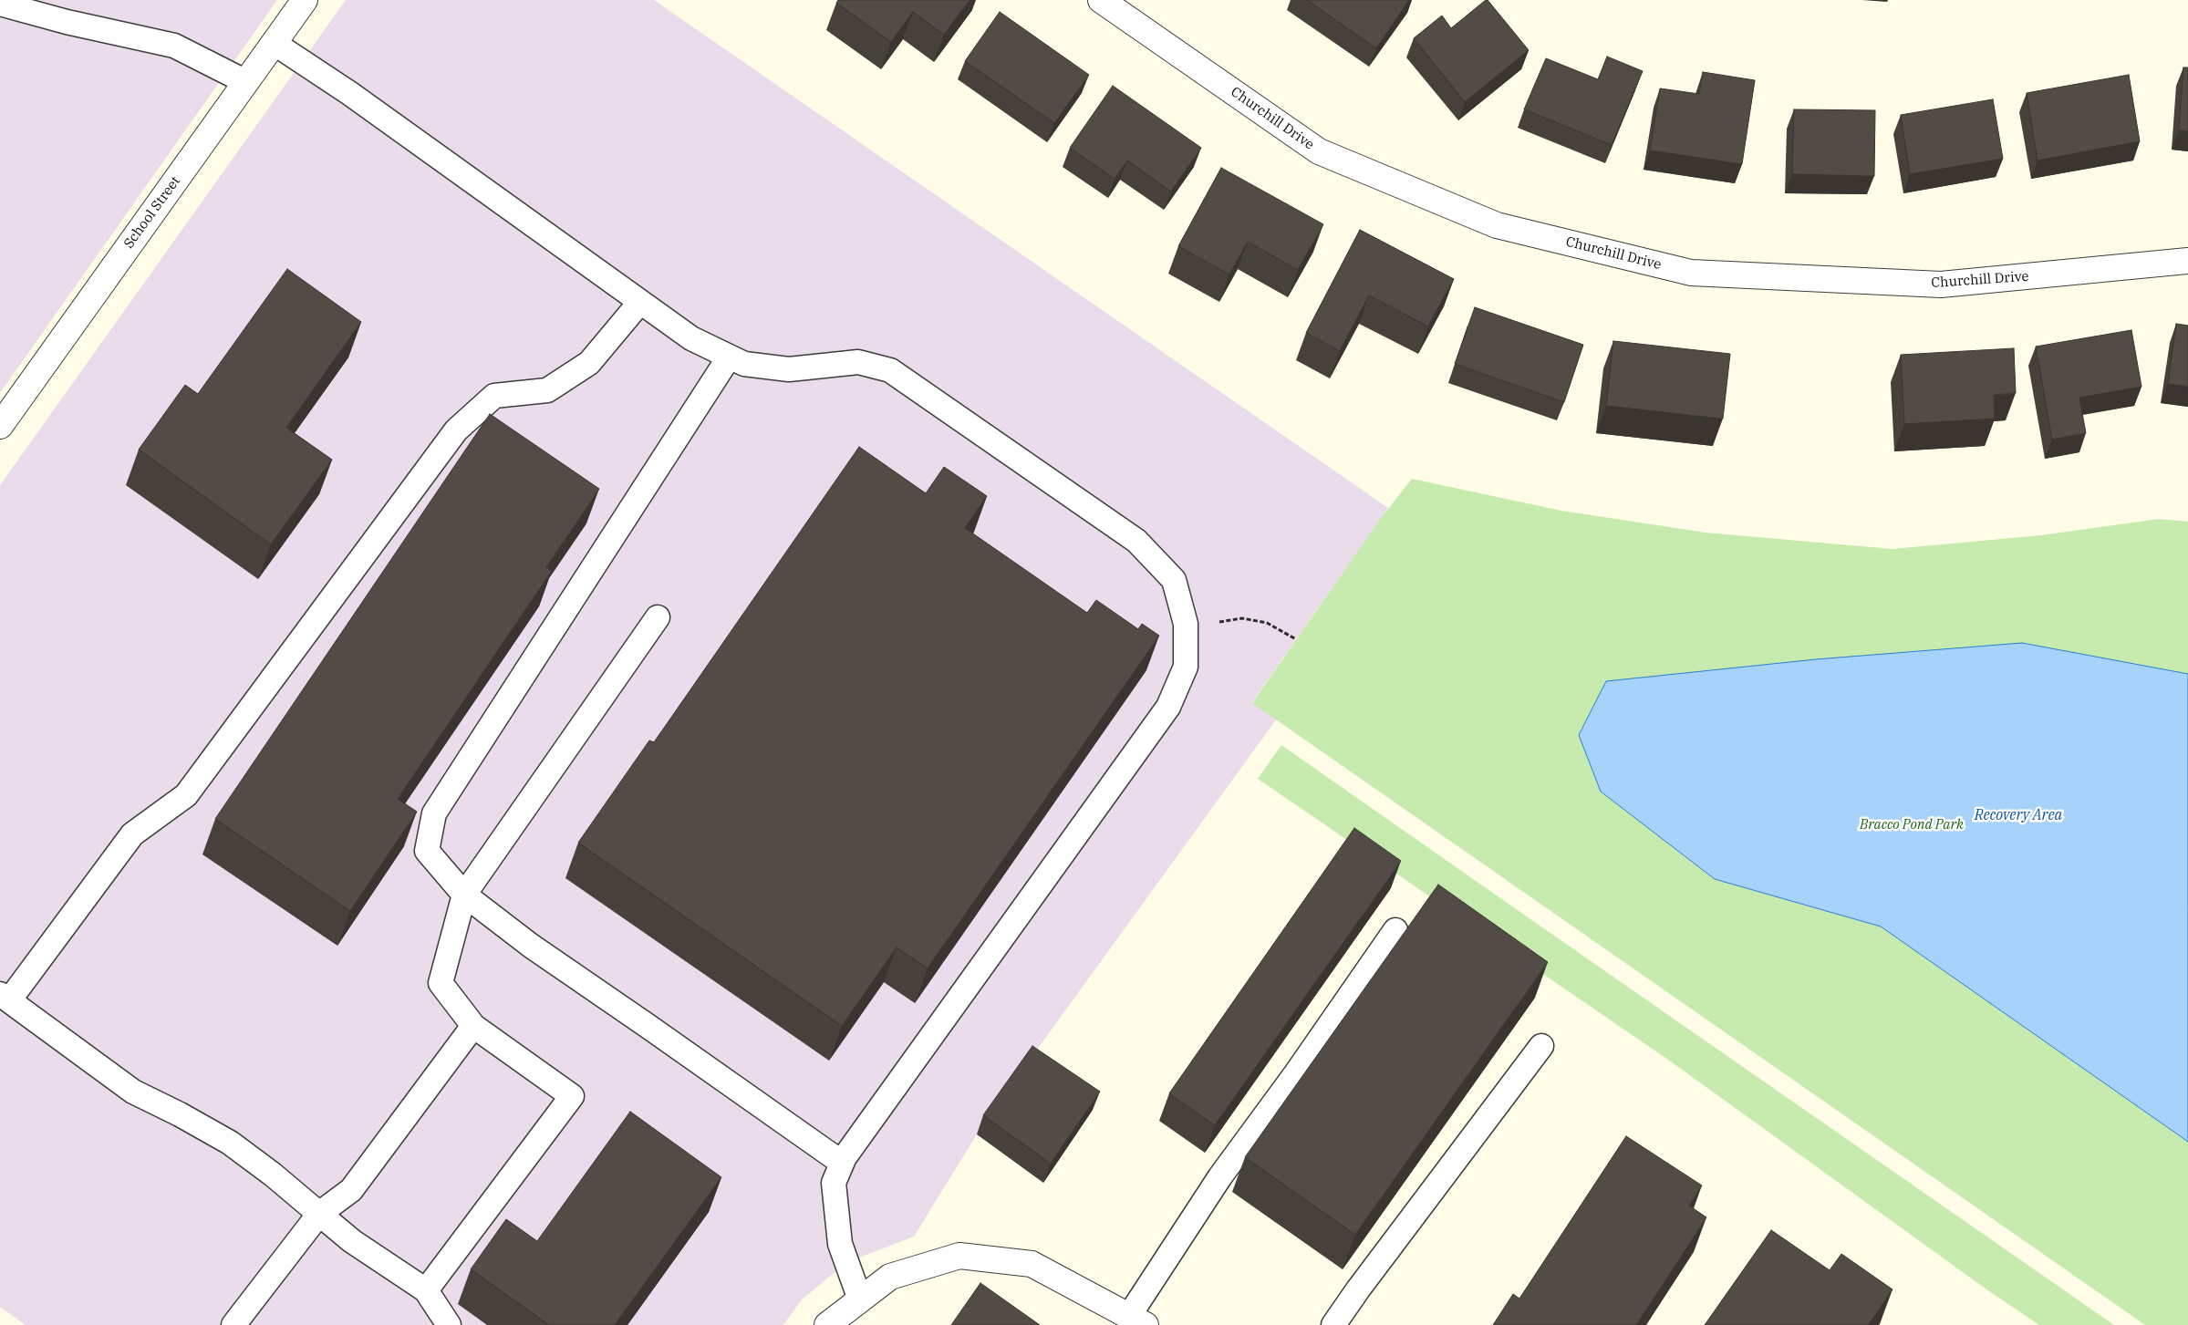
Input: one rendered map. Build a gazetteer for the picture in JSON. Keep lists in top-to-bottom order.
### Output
{
  "streets": {
    "street": ["Churchill Drive", "School Street"]
  },
  "water": ["Recovery Area"],
  "parks": ["Bracco Pond Park"]
}
